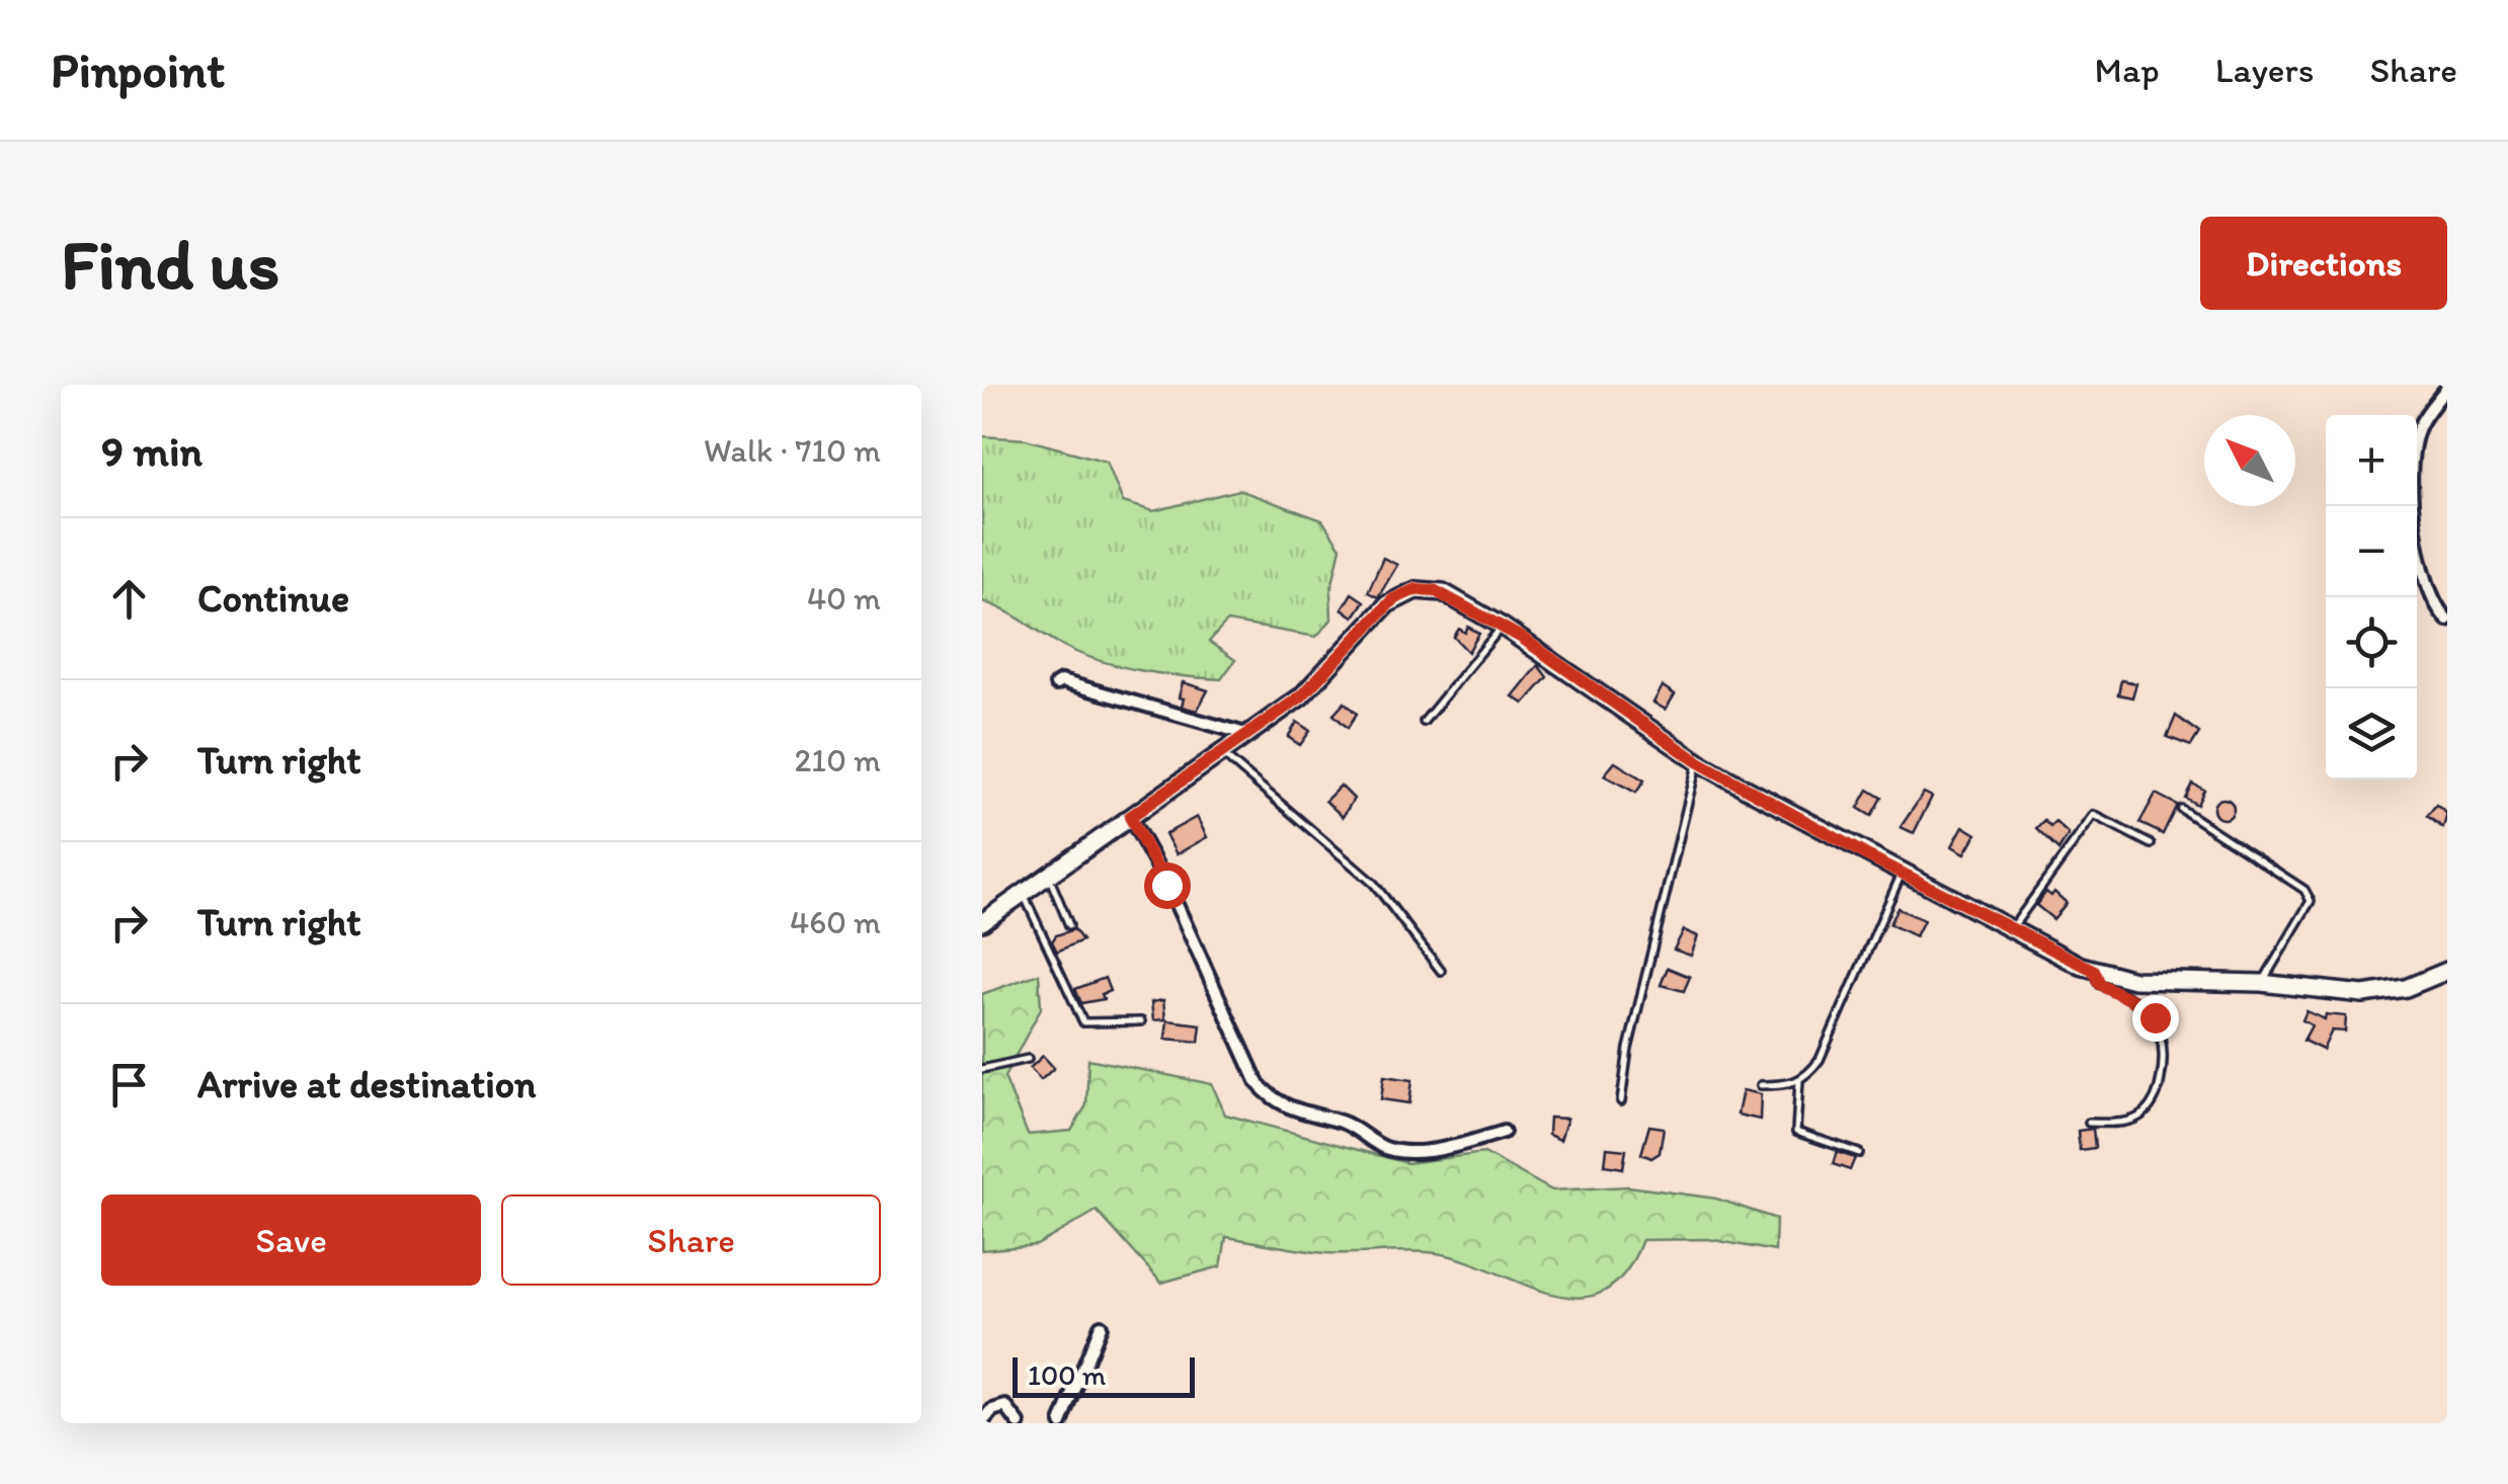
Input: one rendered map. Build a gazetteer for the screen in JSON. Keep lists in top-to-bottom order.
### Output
{
  "scale_bar": "100 m",
  "north": "top left",
  "page": {
    "header": "Pinpoint",
    "nav": ["Map", "Layers", "Share"],
    "buttons": [
      "Directions",
      ["Save", "Share"]
    ],
    "title": "Find us",
    "heading": ["9 min", "Walk · 710 m"],
    "map_buttons": ["+", "−"],
    "list": [
      ["Continue", "40 m"],
      ["Turn right", "210 m"],
      ["Turn right", "460 m"],
      "Arrive at destination"
    ],
    "scale": "100 m"
  }
}
